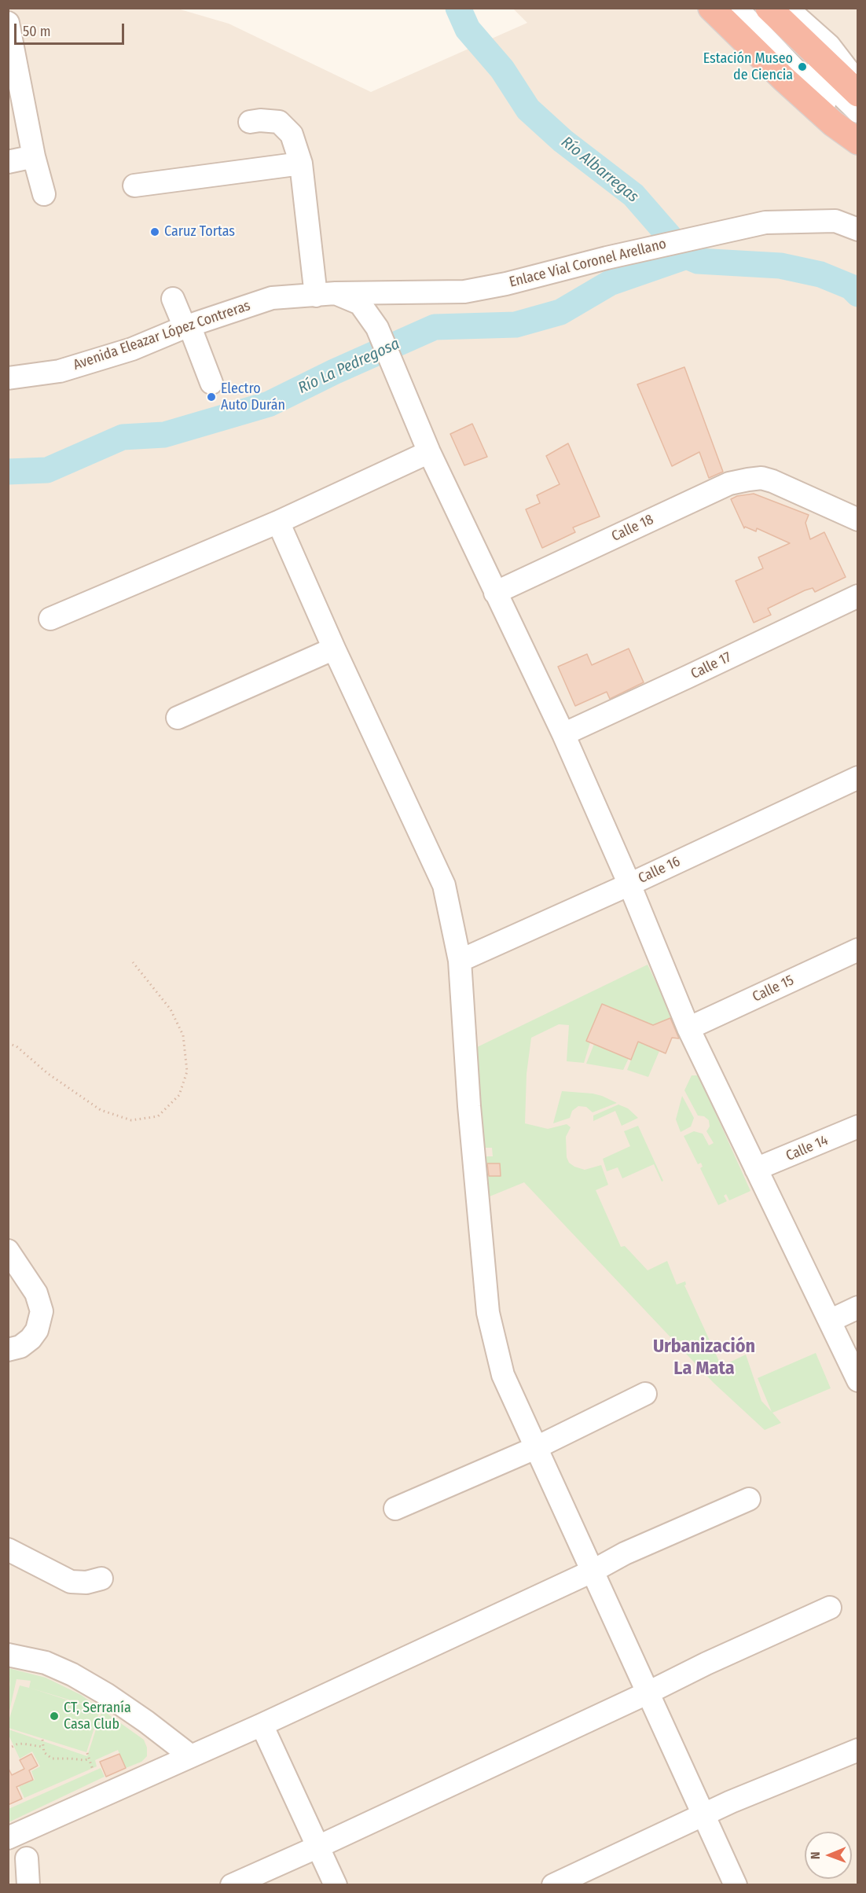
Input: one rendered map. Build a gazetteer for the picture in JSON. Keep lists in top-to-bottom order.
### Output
{
  "streets": {
    "street": [
      "Enlace Vial Coronel Arellano",
      "Avenida Eleazar López Contreras",
      "Calle 18",
      "Calle 17",
      "Calle 16",
      "Calle 15",
      "Calle 14"
    ]
  },
  "crossings": [
    ["Enlace Vial Coronel Arellano", "Avenida Eleazar López Contreras"]
  ],
  "districts": ["Urbanización La Mata"],
  "water": ["Río Albarregas", "Río La Pedregosa"],
  "places": [
    "Estación Museo de Ciencia",
    "Caruz Tortas",
    "Electro Auto Durán",
    "CT, Serranía Casa Club"
  ],
  "scale_bar": "50 m",
  "north": "left"
}
